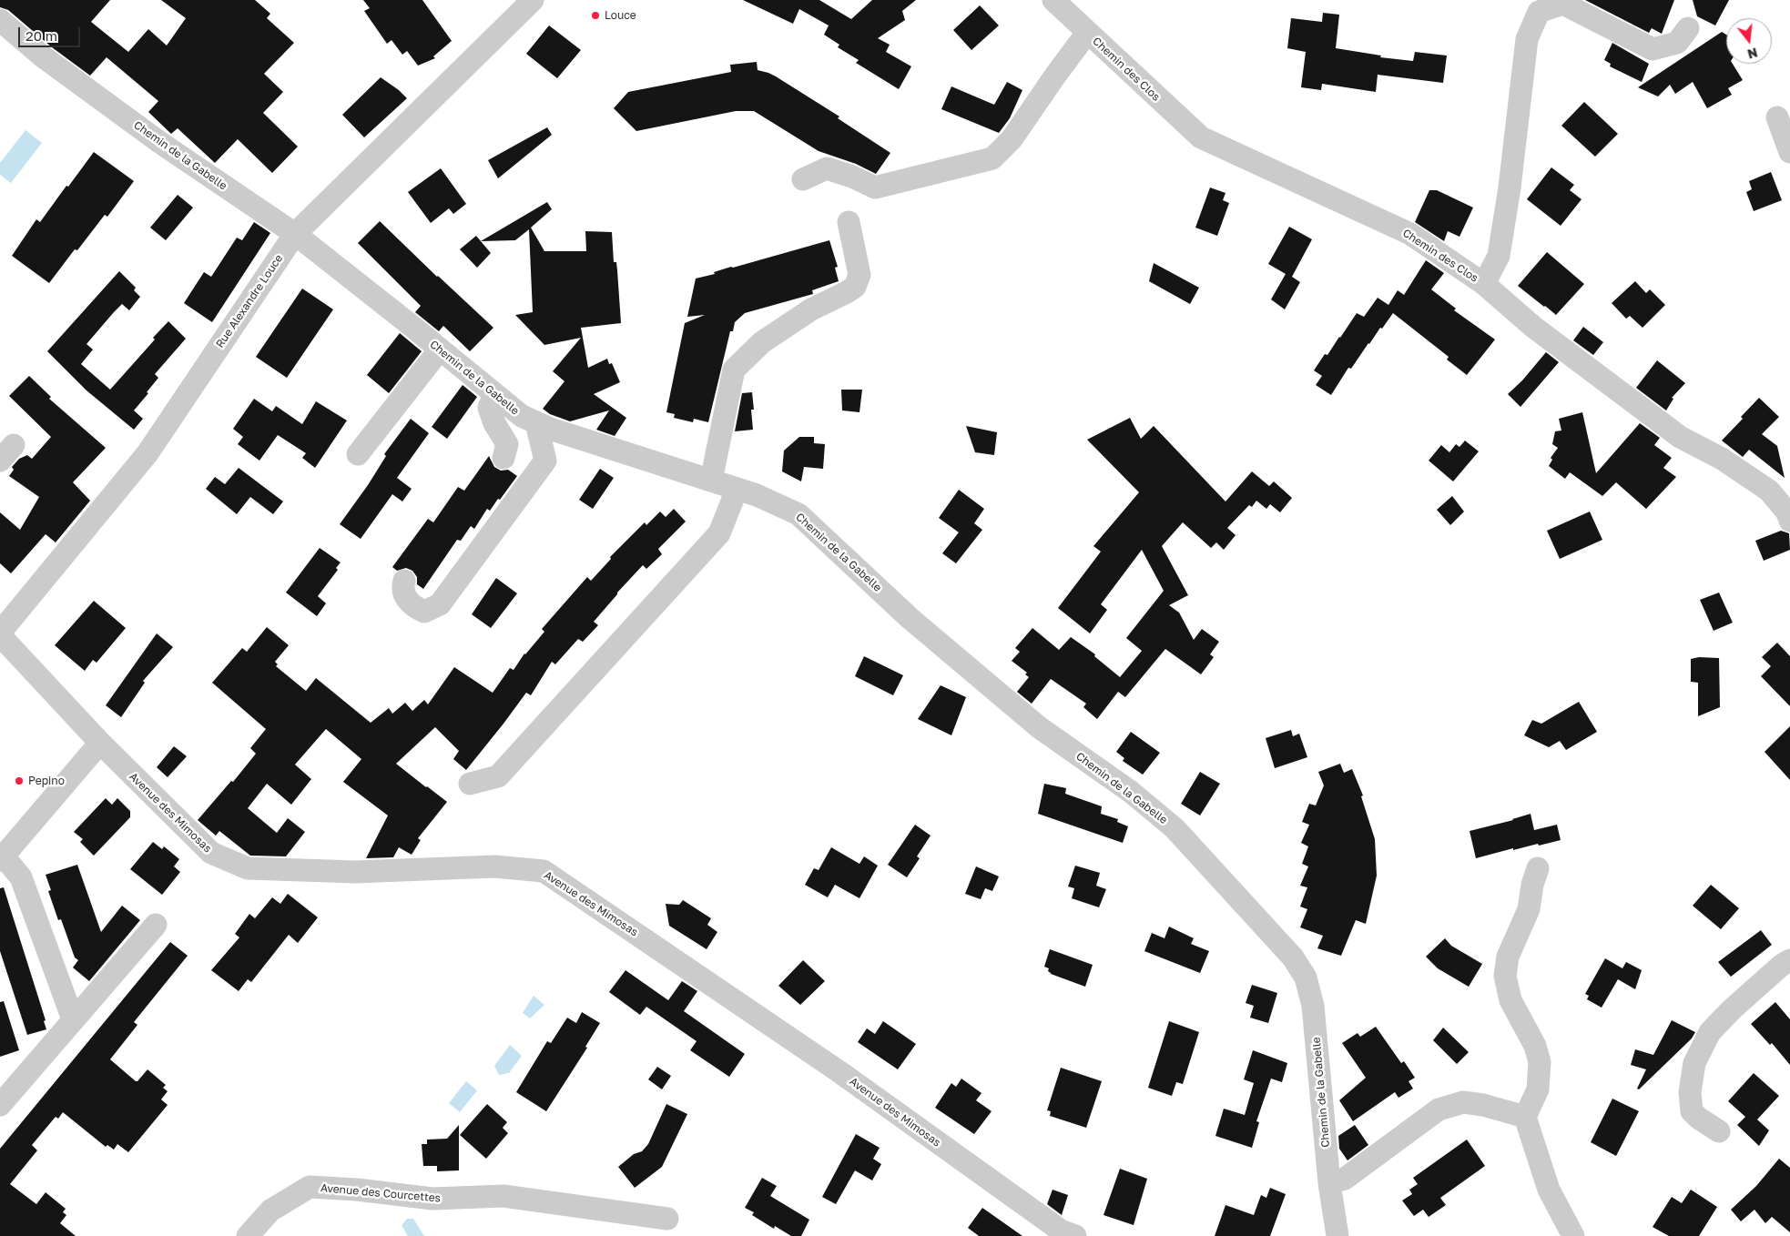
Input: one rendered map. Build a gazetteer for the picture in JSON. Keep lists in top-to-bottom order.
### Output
{
  "streets": {
    "street": [
      "Chemin des Clos",
      "Chemin de la Gabelle",
      "Rue Alexandre Louce",
      "Avenue des Mimosas",
      "Avenue des Courcettes"
    ]
  },
  "crossings": [
    ["Chemin de la Gabelle", "Rue Alexandre Louce"],
    ["Rue Alexandre Louce", "Avenue des Mimosas"]
  ],
  "places": ["Louce", "Pepino"],
  "scale_bar": "20 m",
  "north": "bottom"
}
